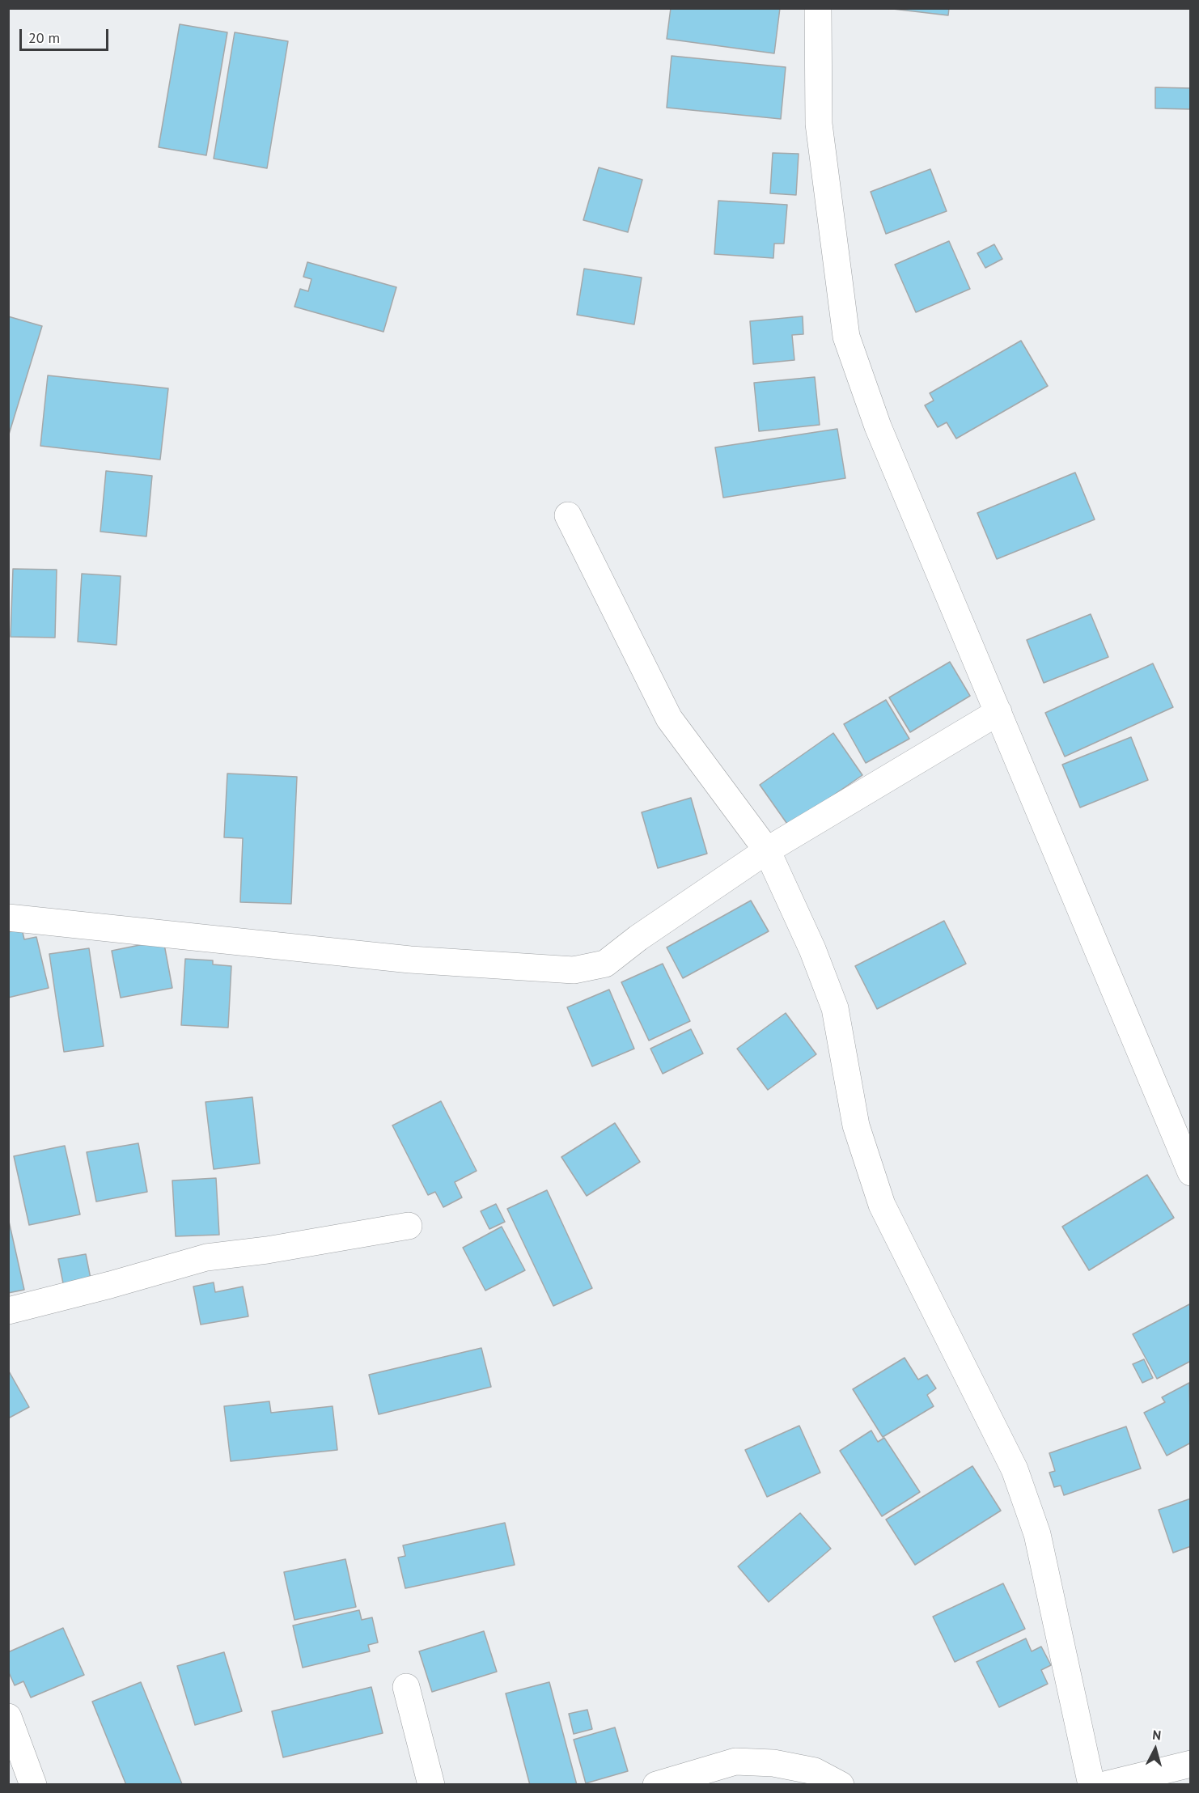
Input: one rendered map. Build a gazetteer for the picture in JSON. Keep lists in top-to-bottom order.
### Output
{
  "scale_bar": "20 m",
  "north": "top"
}
